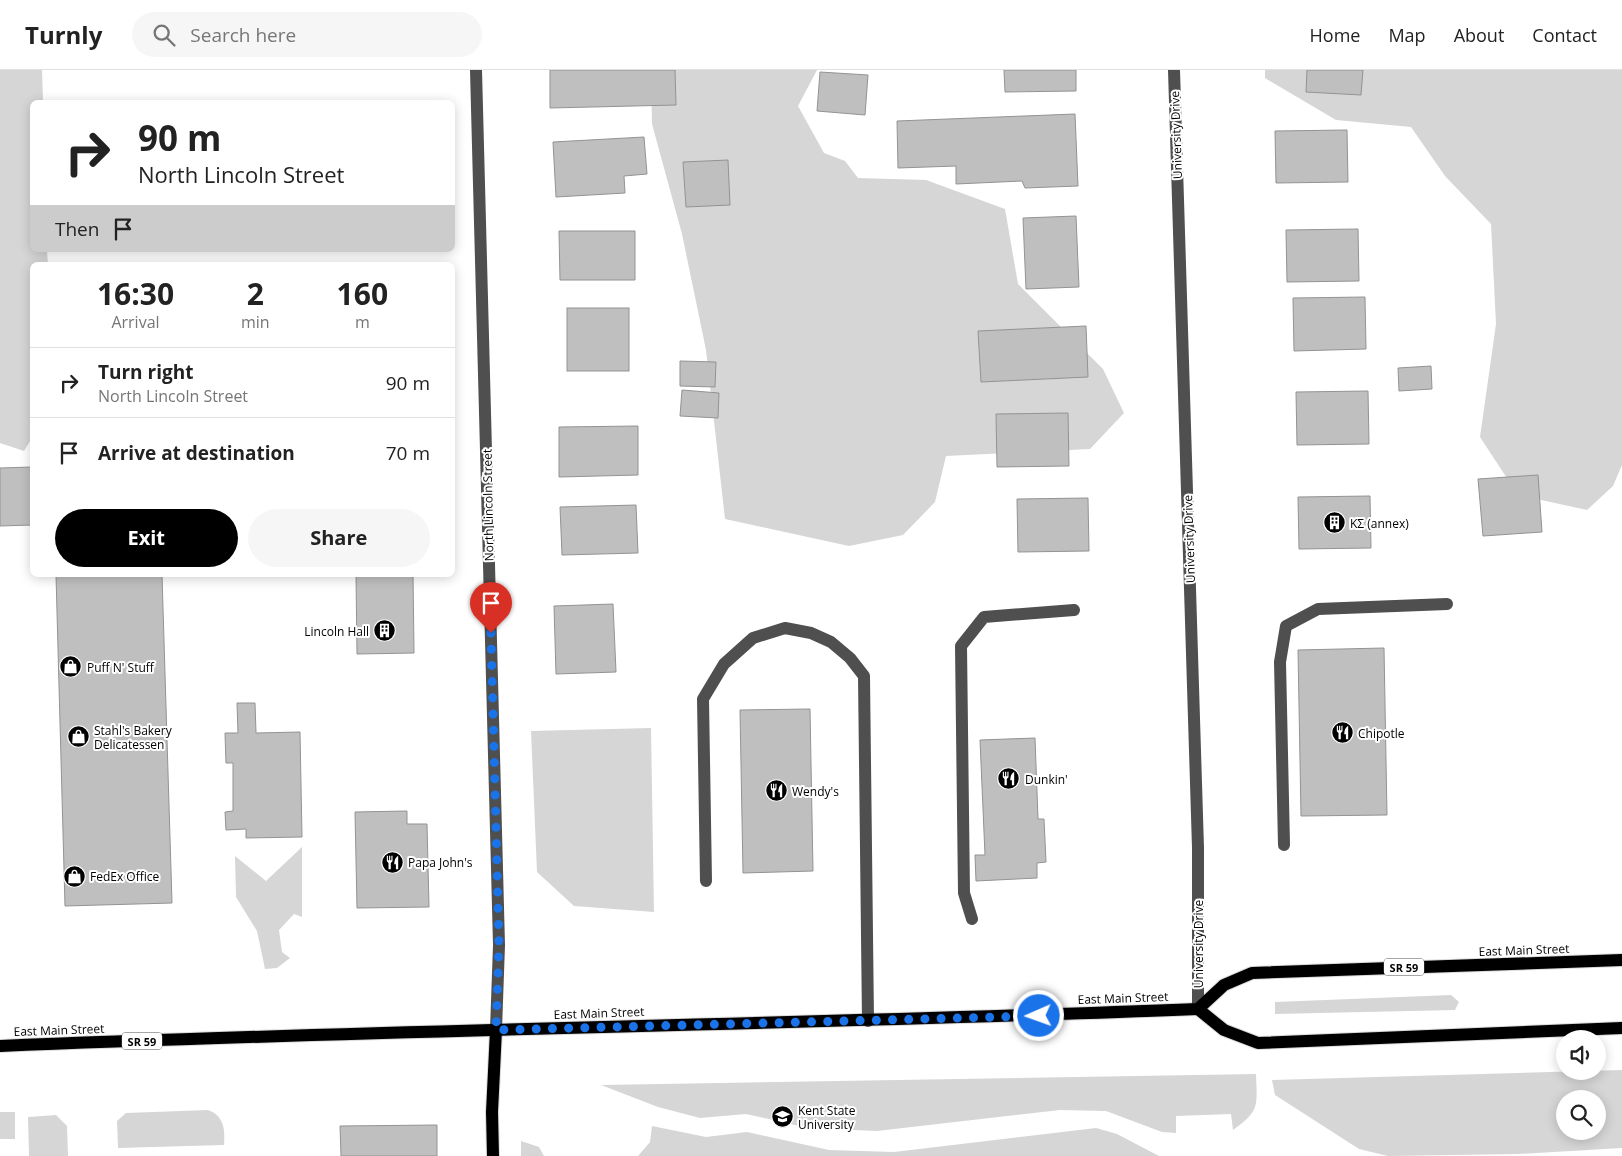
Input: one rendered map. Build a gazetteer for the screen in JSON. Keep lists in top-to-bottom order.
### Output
{
  "streets": {
    "main road": ["East Main Street", "SR 59"],
    "street": ["University Drive", "North Lincoln Street"]
  },
  "crossings": [
    ["University Drive", "East Main Street"],
    ["North Lincoln Street", "East Main Street"]
  ],
  "places": {
    "building": ["ΚΣ (annex)", "Lincoln Hall"],
    "shop": ["Puff N' Stuff", "Stahl's Bakery Delicatessen", "FedEx Office"],
    "restaurant": [
      "Chipotle",
      "Dunkin'",
      "Wendy's",
      "Papa John's"
    ],
    "school or university": ["Kent State University"]
  },
  "page": {
    "header": "Turnly",
    "search": "Search here",
    "nav": [
      "Home",
      "Map",
      "About",
      "Contact"
    ],
    "turn": ["90 m", "North Lincoln Street"],
    "then": "Then",
    "eta": [
      "16:30",
      "Arrival",
      "2",
      "min",
      "160",
      "m"
    ],
    "list": [
      {
        "name": "Turn right",
        "note": "North Lincoln Street",
        "value": "90 m"
      },
      {
        "name": "Arrive at destination",
        "value": "70 m"
      }
    ],
    "buttons": ["Exit", "Share"]
  }
}
